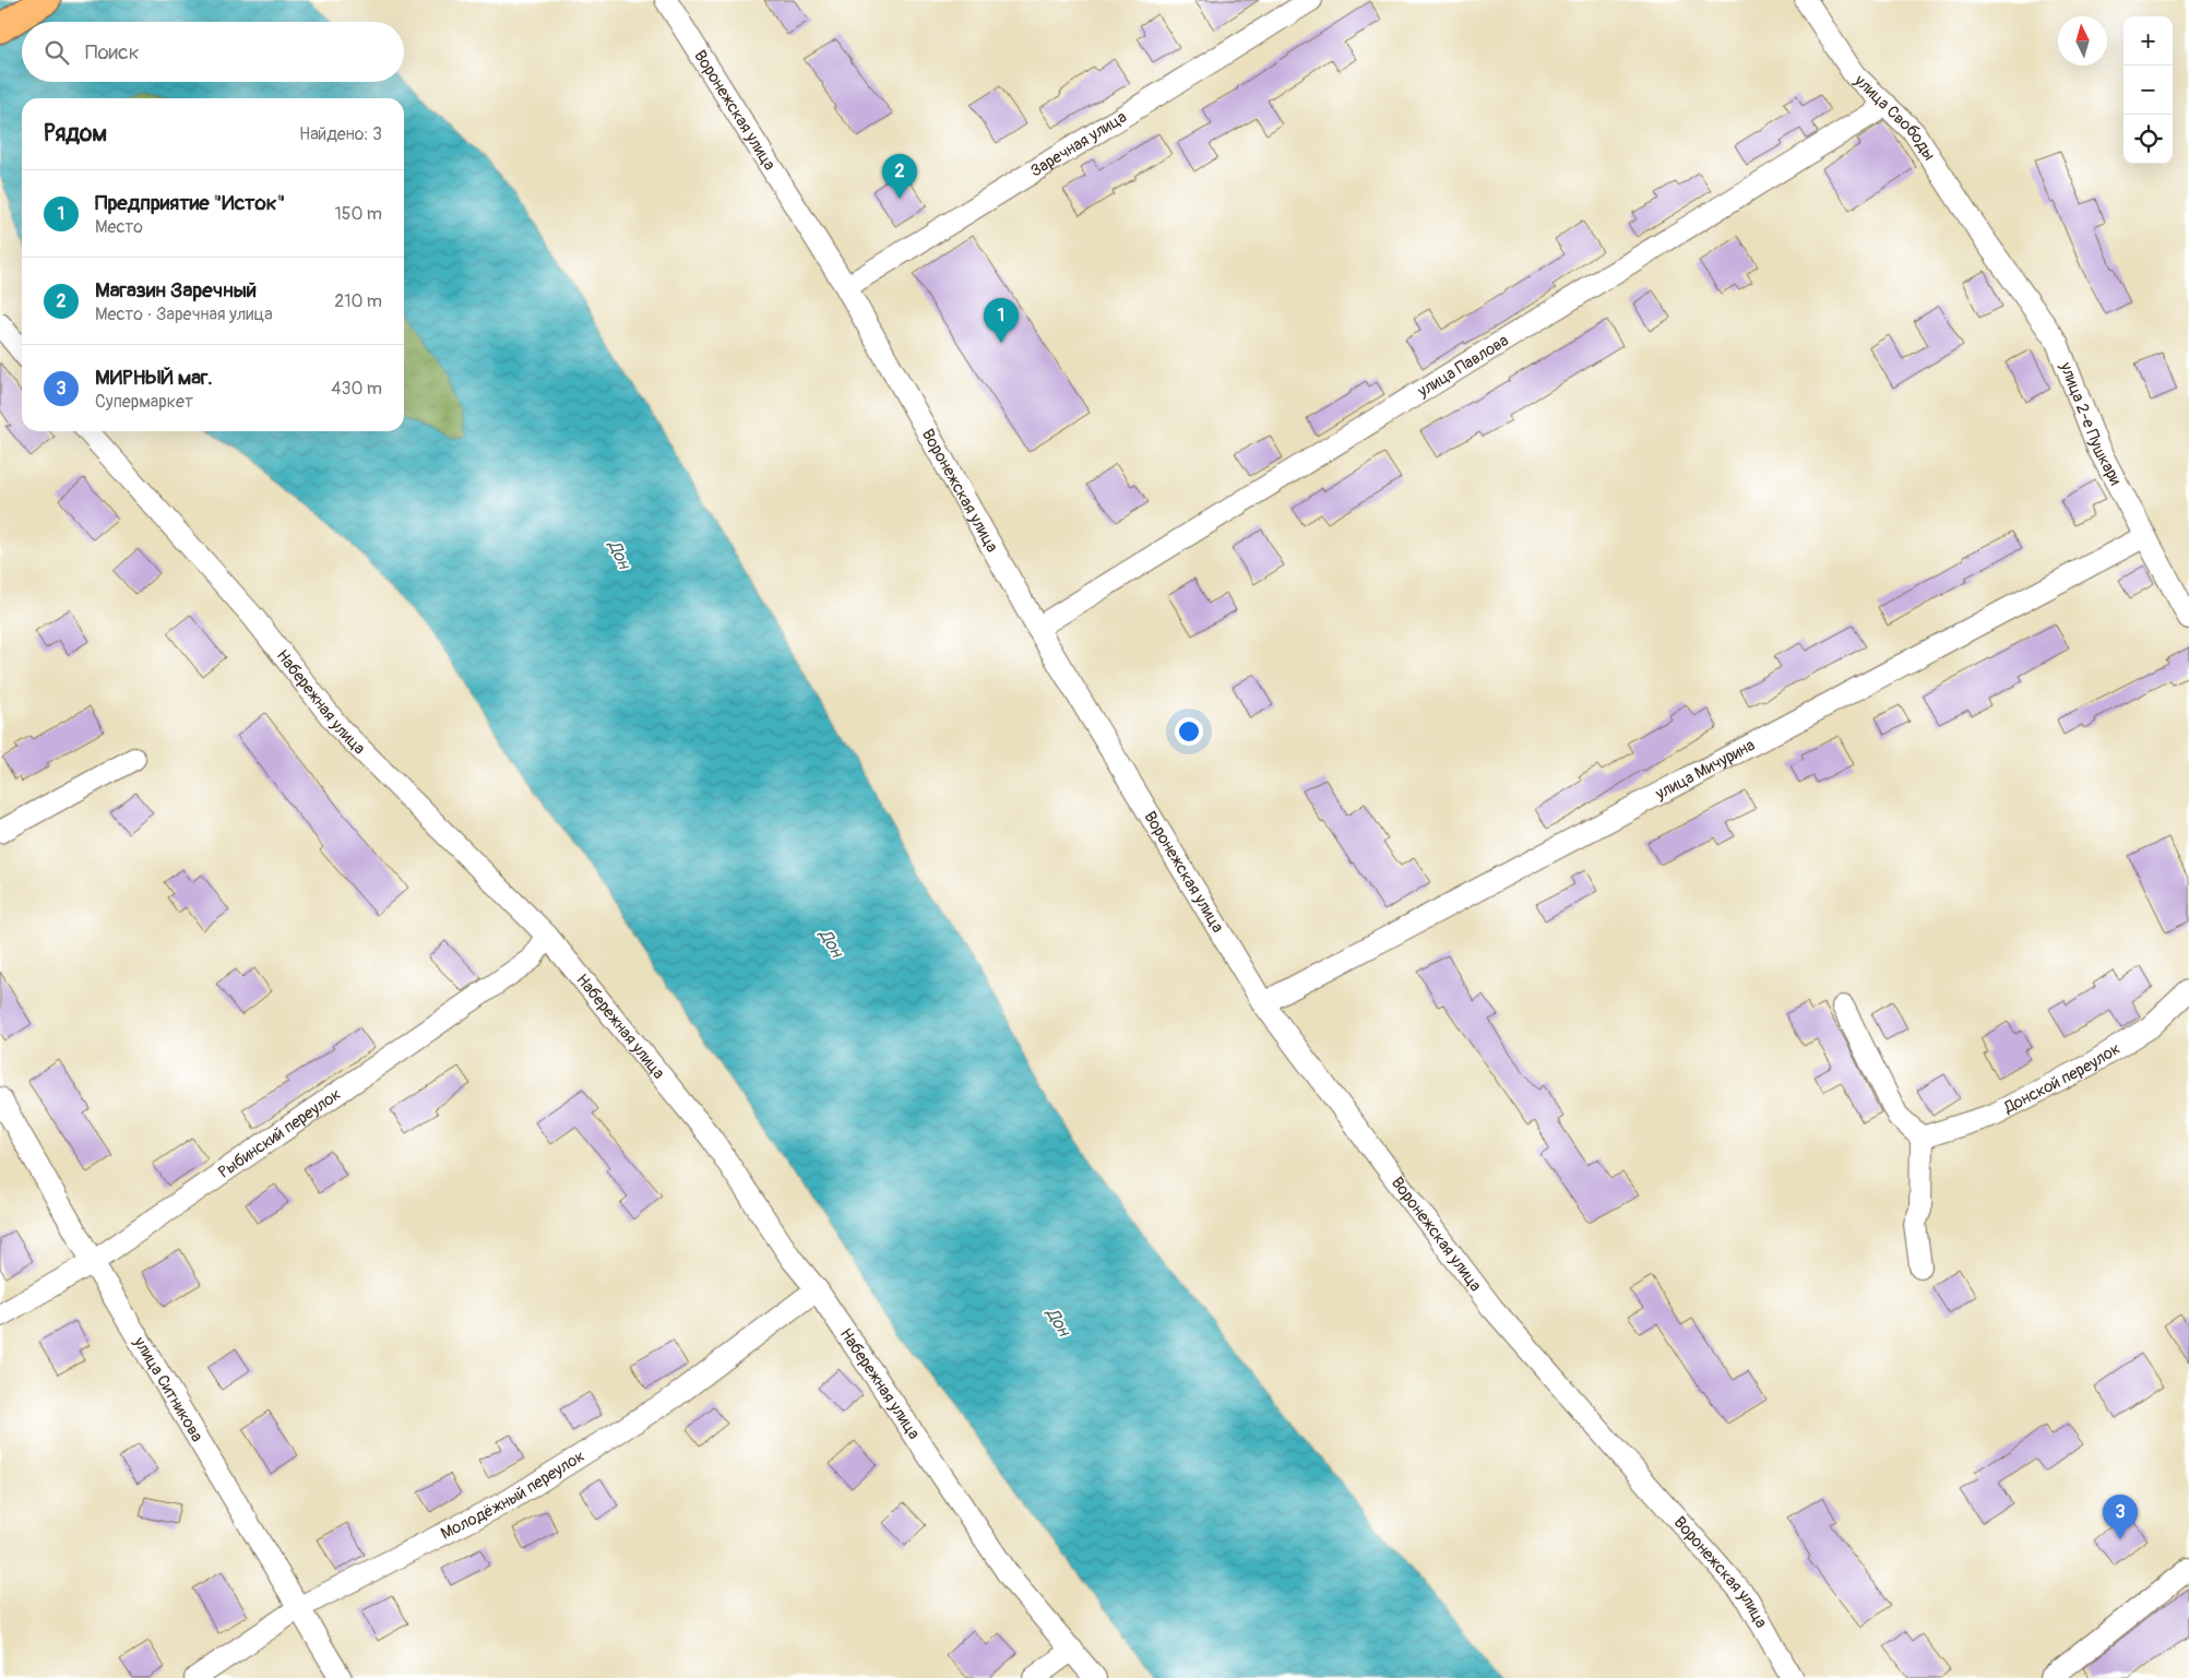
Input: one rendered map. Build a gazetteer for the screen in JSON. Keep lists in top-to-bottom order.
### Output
{
  "streets": {
    "street": [
      "Воронежская улица",
      "улица Свободы",
      "Заречная улица",
      "улица Павлова",
      "улица 2-е Пушкари",
      "Набережная улица",
      "улица Мичурина",
      "Донской переулок",
      "Рыбинский переулок",
      "улица Ситникова",
      "Молодёжный переулок"
    ]
  },
  "crossings": [
    ["Воронежская улица", "Заречная улица"],
    ["Воронежская улица", "улица Павлова"],
    ["Воронежская улица", "улица Мичурина"],
    ["улица Свободы", "улица Павлова"],
    ["улица Свободы", "улица 2-е Пушкари"],
    ["улица 2-е Пушкари", "улица Мичурина"],
    ["Набережная улица", "Рыбинский переулок"],
    ["Набережная улица", "Молодёжный переулок"],
    ["Рыбинский переулок", "улица Ситникова"],
    ["улица Ситникова", "Молодёжный переулок"]
  ],
  "water": ["Дон"],
  "north": "top",
  "page": {
    "map_buttons": ["+", "−"],
    "search": "Поиск",
    "heading": ["Рядом", "Найдено: 3"],
    "pins": ["2", "1", "3"],
    "list": [
      {
        "mark": "1",
        "name": "Предприятие \"Исток\"",
        "note": "Место",
        "value": "150 m"
      },
      {
        "mark": "2",
        "name": "Магазин Заречный",
        "note": "Место · Заречная улица",
        "value": "210 m"
      },
      {
        "mark": "3",
        "name": "МИРНЫЙ маг.",
        "note": "Супермаркет",
        "value": "430 m"
      }
    ]
  }
}
